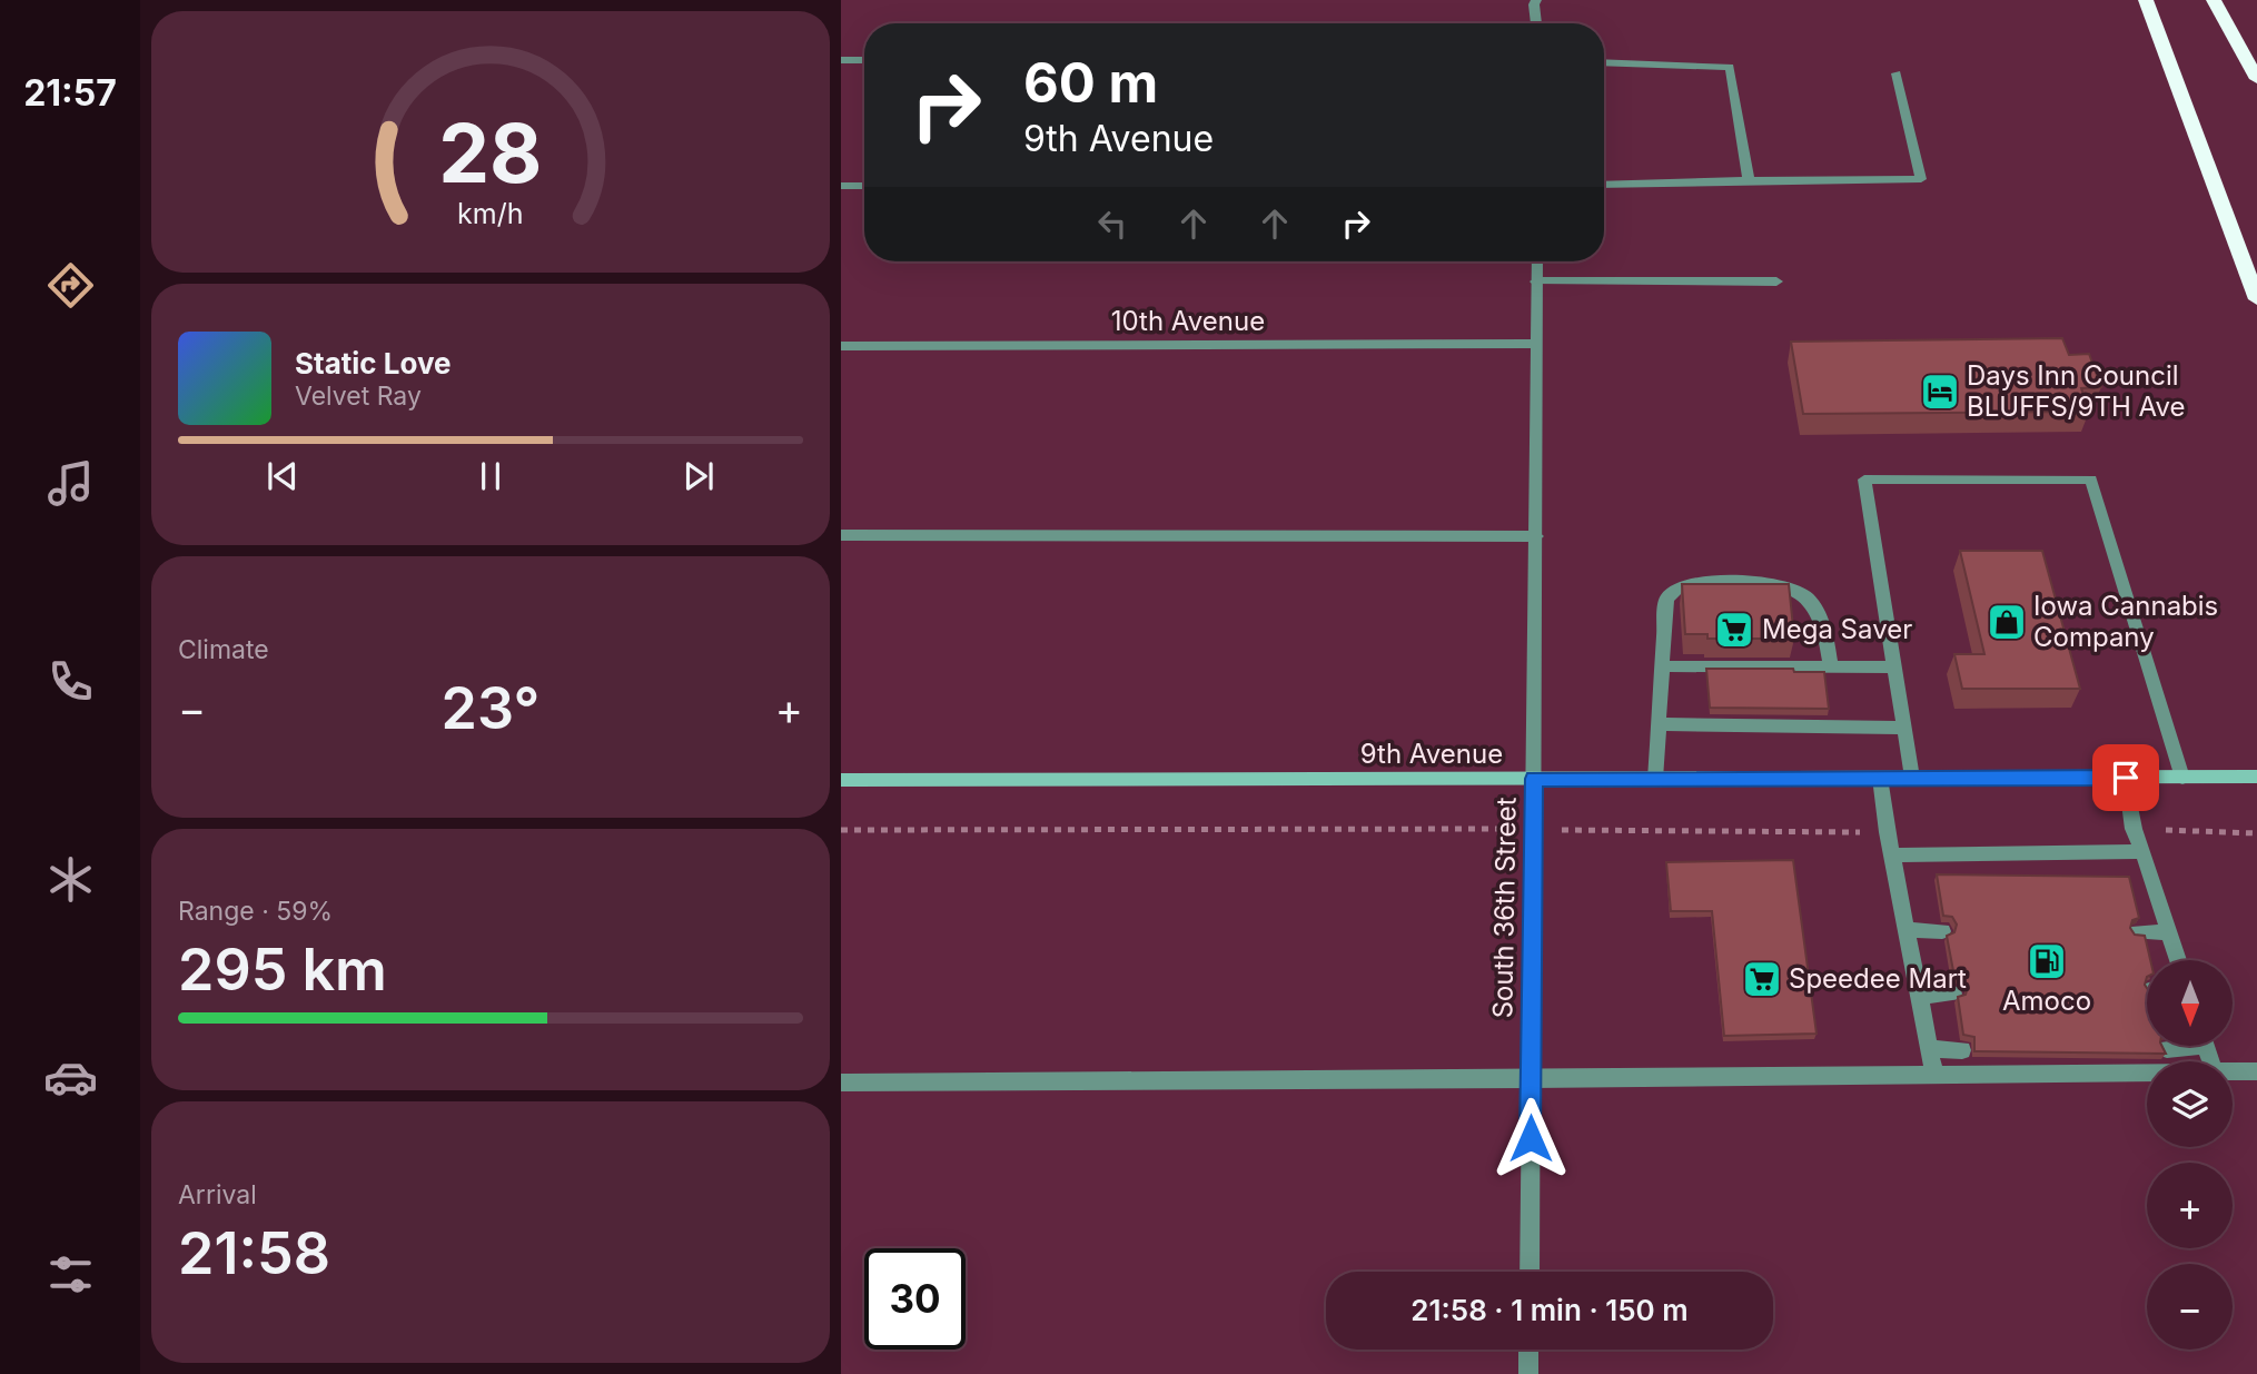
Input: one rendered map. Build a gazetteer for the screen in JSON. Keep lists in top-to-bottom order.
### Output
{
  "streets": {
    "main road": ["9th Avenue"],
    "street": ["10th Avenue", "South 36th Street"]
  },
  "crossings": [
    ["10th Avenue", "South 36th Street"],
    ["9th Avenue", "South 36th Street"]
  ],
  "places": {
    "hotel": ["Days Inn Council BLUFFS/9TH Ave"],
    "shop": ["Iowa Cannabis Company"],
    "supermarket": ["Mega Saver", "Speedee Mart"],
    "fuel station": ["Amoco"]
  },
  "north": "bottom",
  "page": {
    "tabs": "21:57",
    "turn": ["60 m", "9th Avenue"],
    "song": ["Static Love", "Velvet Ray"],
    "tile": [
      "Climate",
      ["Range · 59%", "295 km"],
      ["Arrival", "21:58"]
    ],
    "heat": ["−", "23°", "+"],
    "map_buttons": ["+", "−"],
    "limit": "30",
    "trip": "21:58 · 1 min · 150 m",
    "gauge": ["28", "km/h"]
  }
}
